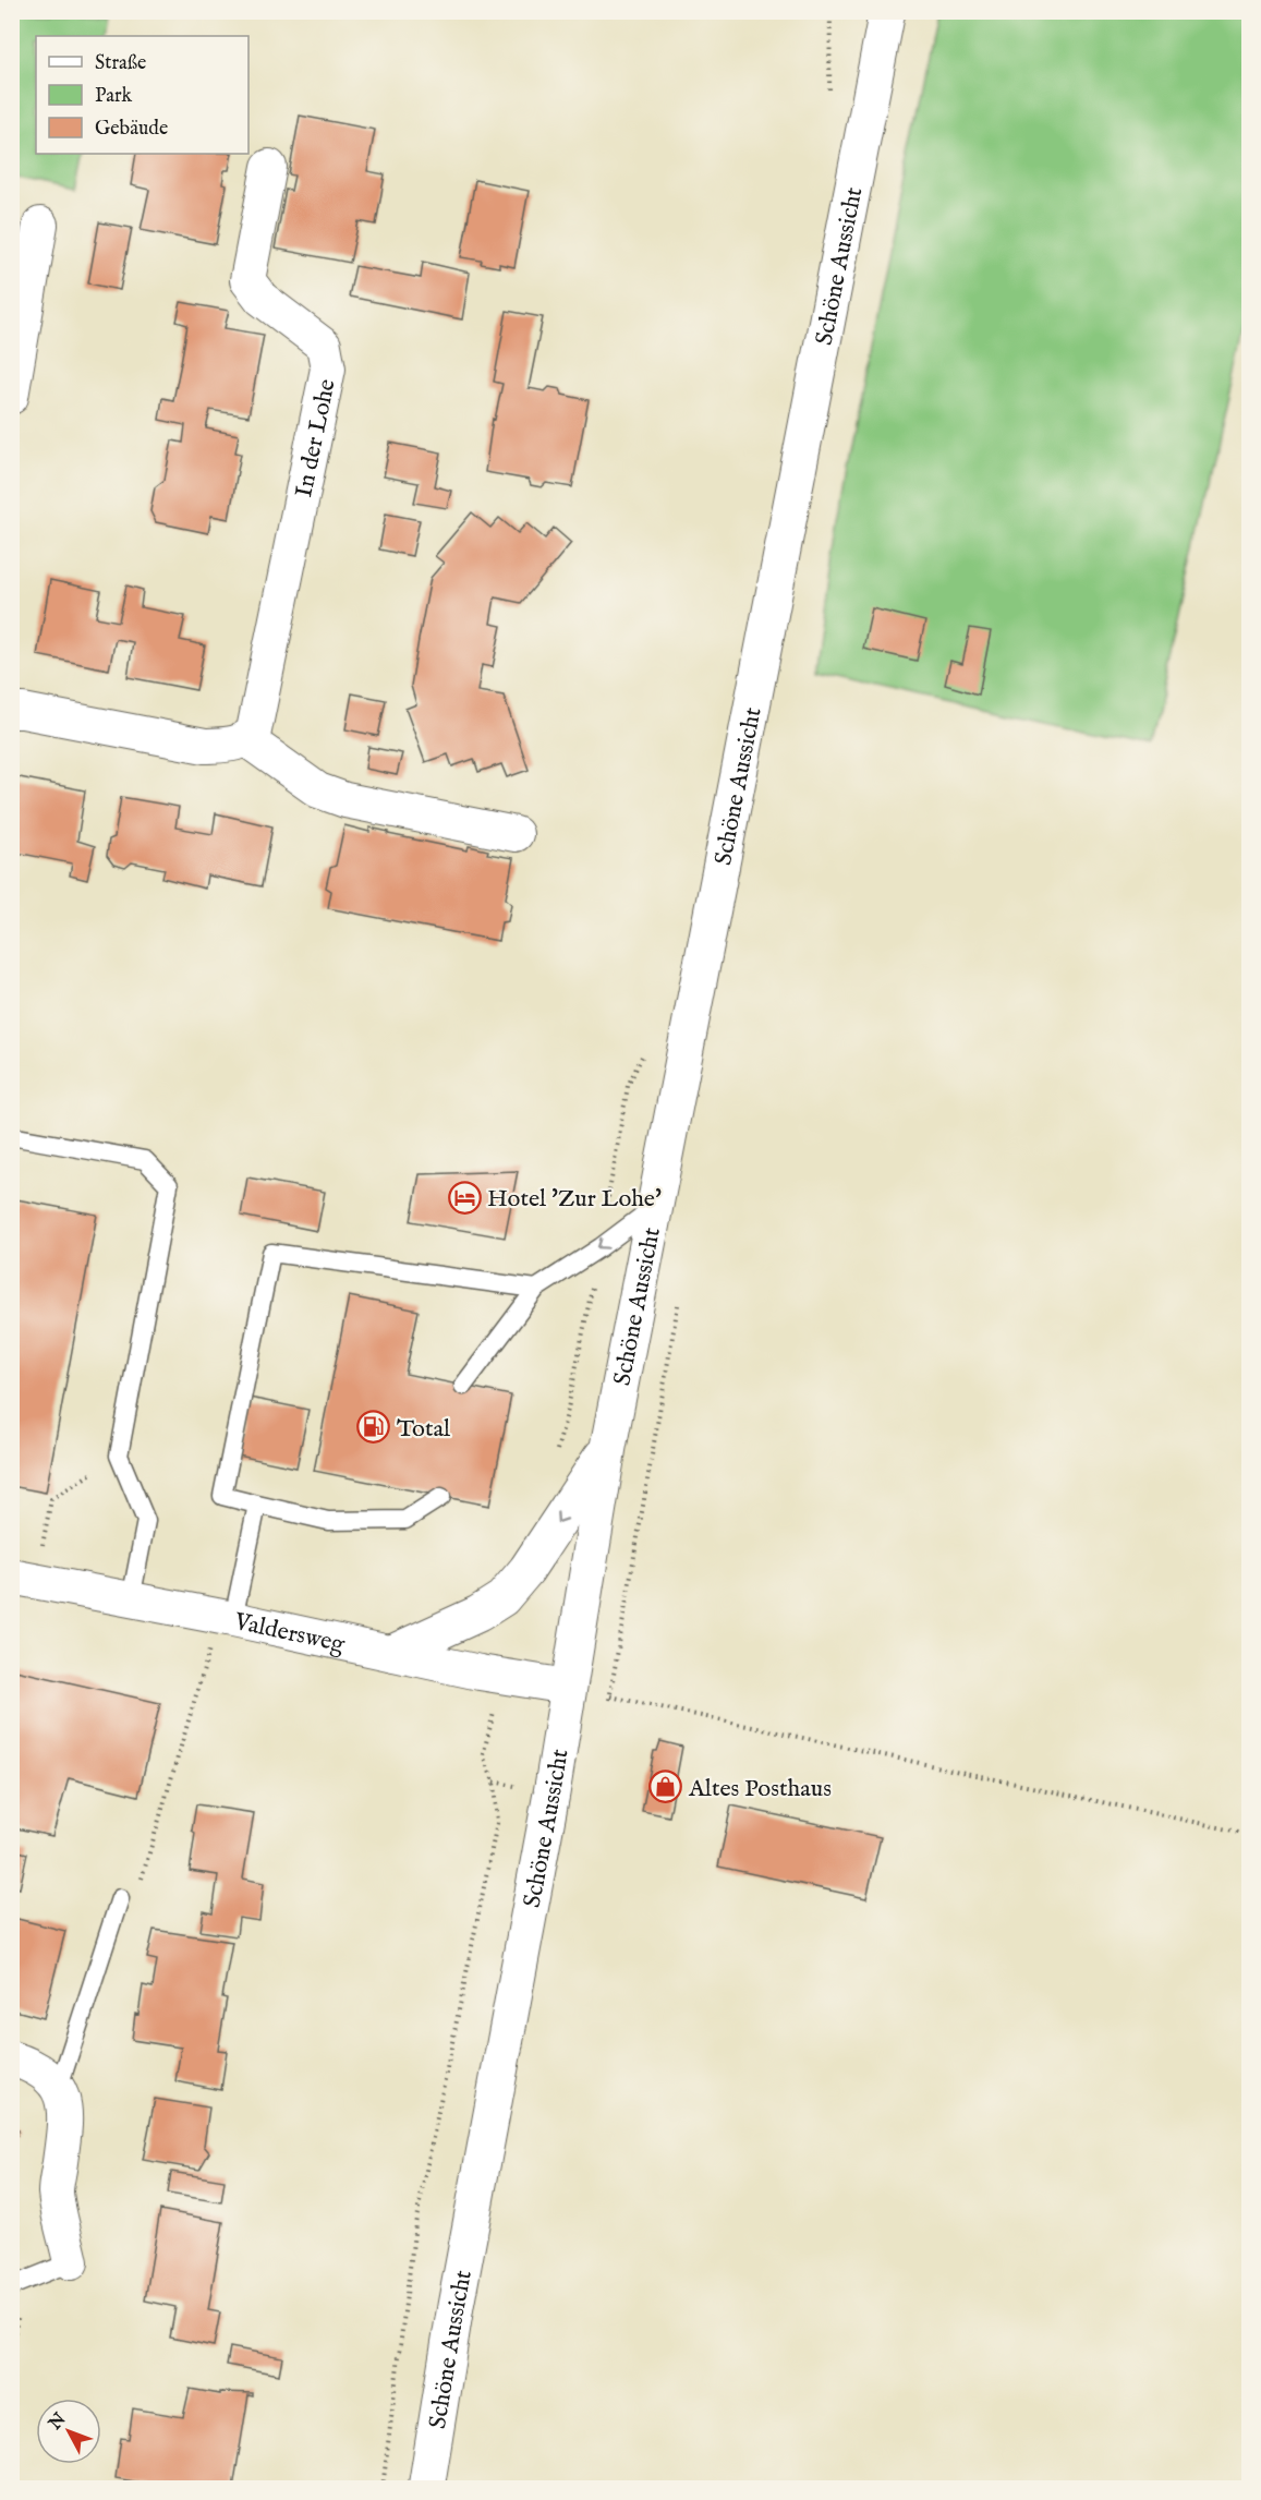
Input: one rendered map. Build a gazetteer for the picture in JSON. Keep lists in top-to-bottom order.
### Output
{
  "streets": {
    "main road": ["Schöne Aussicht"],
    "street": ["In der Lohe", "Valdersweg"]
  },
  "crossings": [
    ["Schöne Aussicht", "Valdersweg"]
  ],
  "places": {
    "hotel": ["Hotel 'Zur Lohe'"],
    "fuel station": ["Total"],
    "shop": ["Altes Posthaus"]
  },
  "legend": ["Straße", "Park", "Gebäude"],
  "north": "top left"
}
